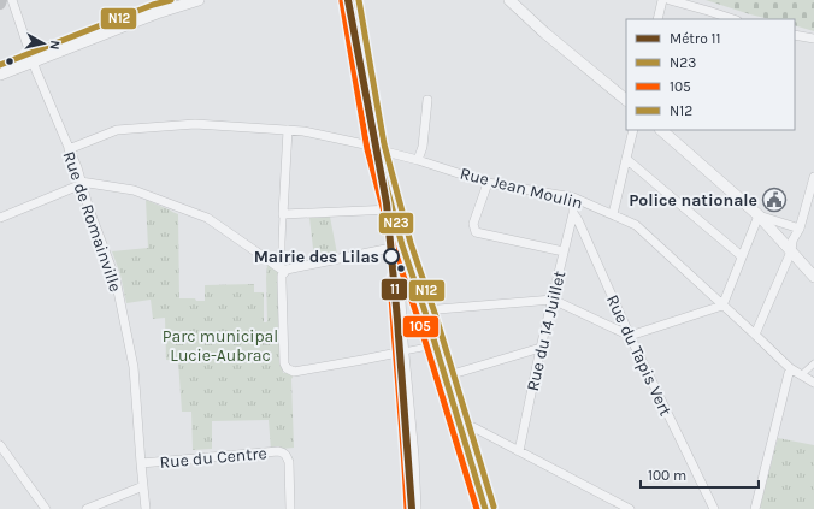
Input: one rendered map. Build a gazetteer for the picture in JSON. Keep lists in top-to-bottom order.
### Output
{
  "streets": {
    "street": [
      "Rue Jean Moulin",
      "Rue de Romainville",
      "Rue du 14 Juillet",
      "Rue du Tapis Vert",
      "Rue du Centre"
    ]
  },
  "crossings": [
    ["Rue Jean Moulin", "Rue de Romainville"],
    ["Rue Jean Moulin", "Rue du Tapis Vert"],
    ["Rue de Romainville", "Rue du Centre"],
    ["Rue du 14 Juillet", "Rue du Tapis Vert"]
  ],
  "parks": ["Parc municipal Lucie-Aubrac"],
  "places": {
    "public building": ["Police nationale"],
    "other": ["Mairie des Lilas"]
  },
  "lines": [
    "metro line 11",
    "transit line N23",
    "transit line N12",
    "transit line 105"
  ],
  "legend": [
    "Métro 11",
    "N23",
    "105",
    "N12"
  ],
  "scale_bar": "100 m",
  "north": "right"
}
